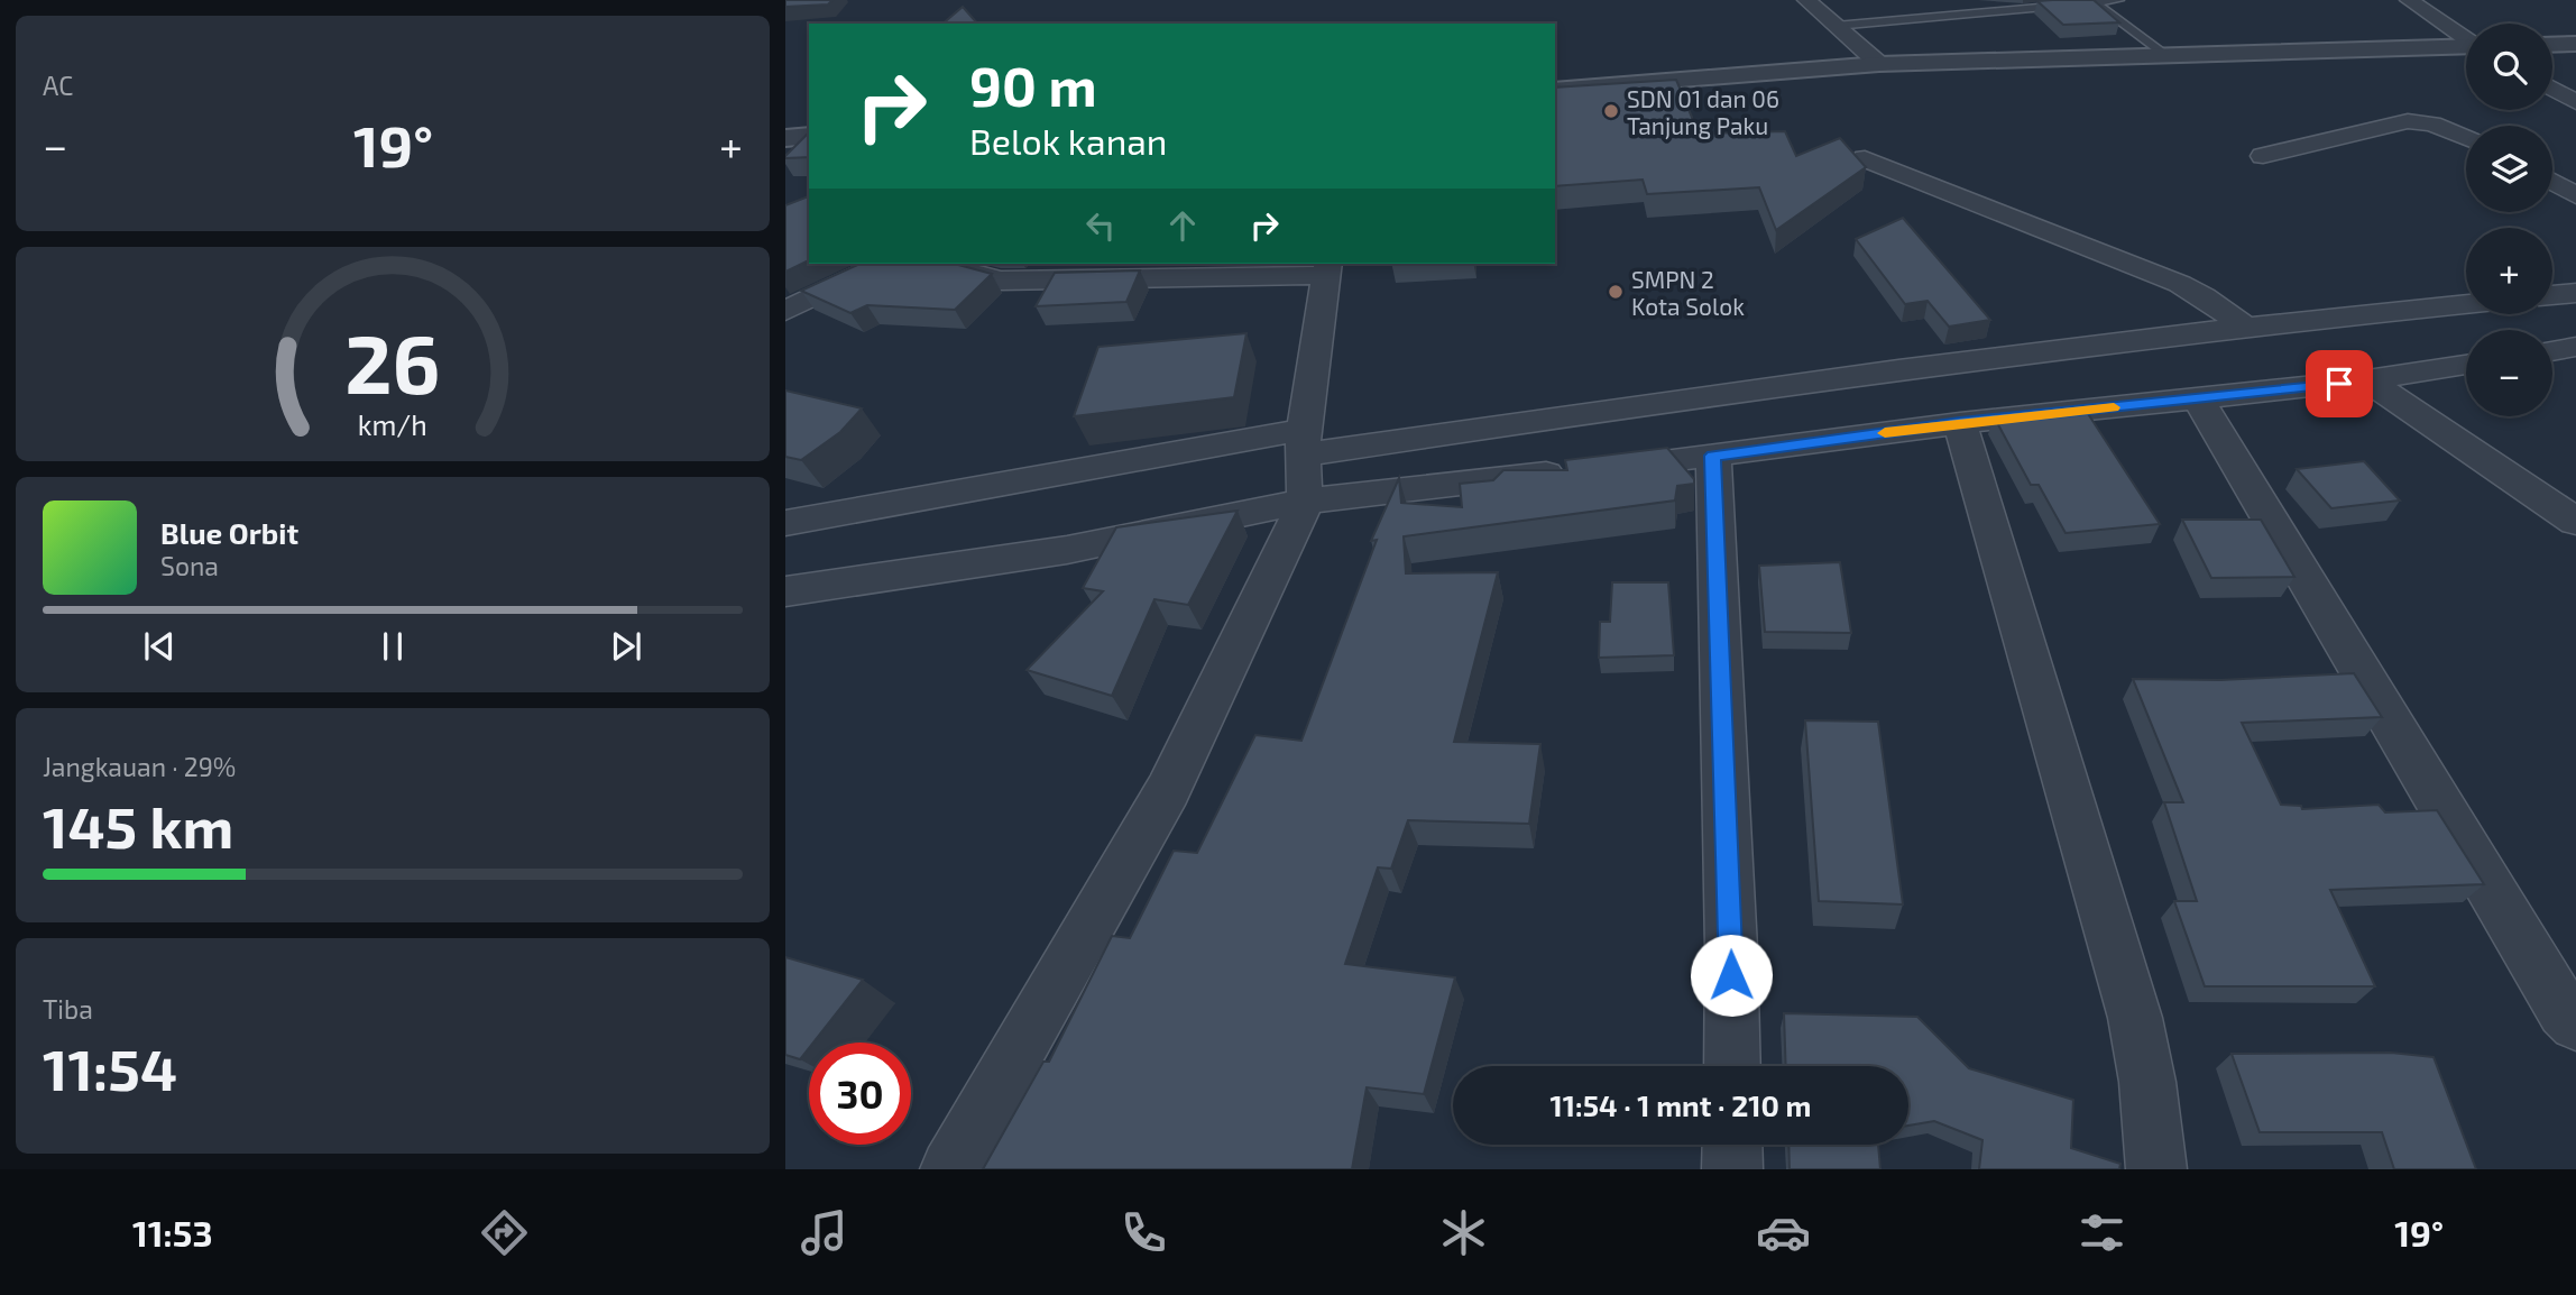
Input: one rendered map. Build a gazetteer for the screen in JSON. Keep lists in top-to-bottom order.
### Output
{
  "places": ["SDN 01 dan 06 Tanjung Paku", "SMPN 2 Kota Solok"],
  "page": {
    "tile": [
      "AC",
      ["Jangkauan · 29%", "145 km"],
      ["Tiba", "11:54"]
    ],
    "map_buttons": ["+", "−"],
    "turn": ["90 m", "Belok kanan"],
    "heat": ["−", "19°", "+"],
    "song": ["Blue Orbit", "Sona"],
    "limit": "30",
    "trip": "11:54 · 1 mnt · 210 m",
    "tabs": ["11:53", "19°"],
    "gauge": ["26", "km/h"]
  }
}
